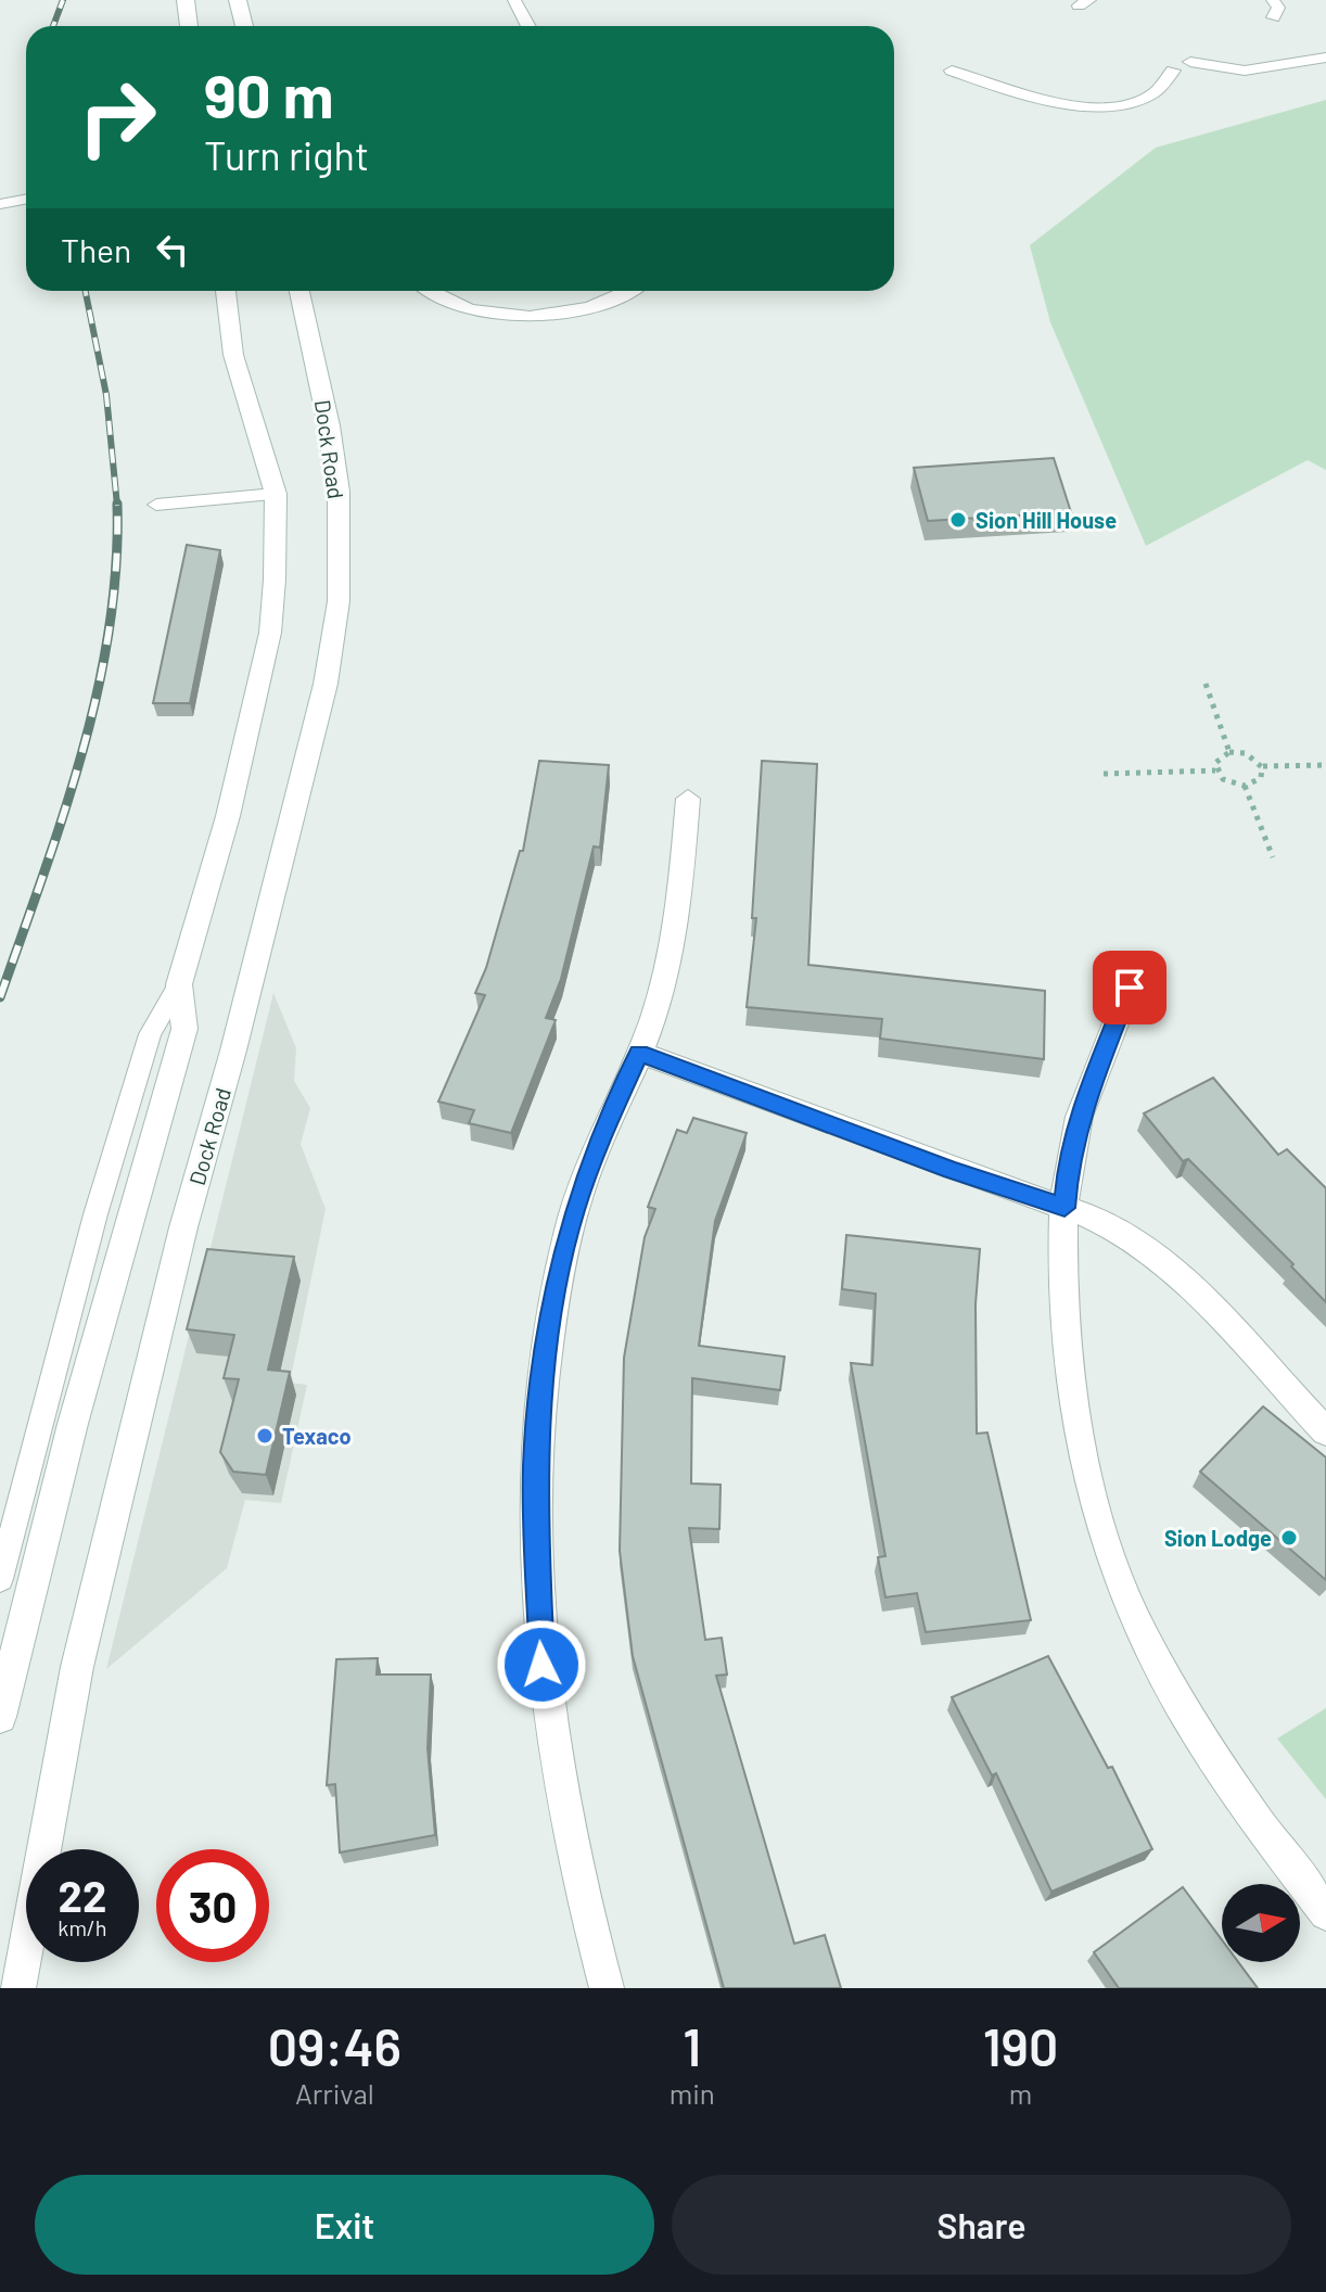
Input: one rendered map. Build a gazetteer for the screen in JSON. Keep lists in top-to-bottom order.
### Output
{
  "streets": {
    "main road": ["Dock Road"]
  },
  "places": ["Sion Hill House", "Texaco", "Sion Lodge"],
  "north": "right",
  "page": {
    "turn": ["90 m", "Turn right"],
    "then": "Then",
    "speed": "22 km/h",
    "limit": "30",
    "eta": [
      "09:46",
      "Arrival",
      "1",
      "min",
      "190",
      "m"
    ],
    "buttons": ["Exit", "Share"]
  }
}
